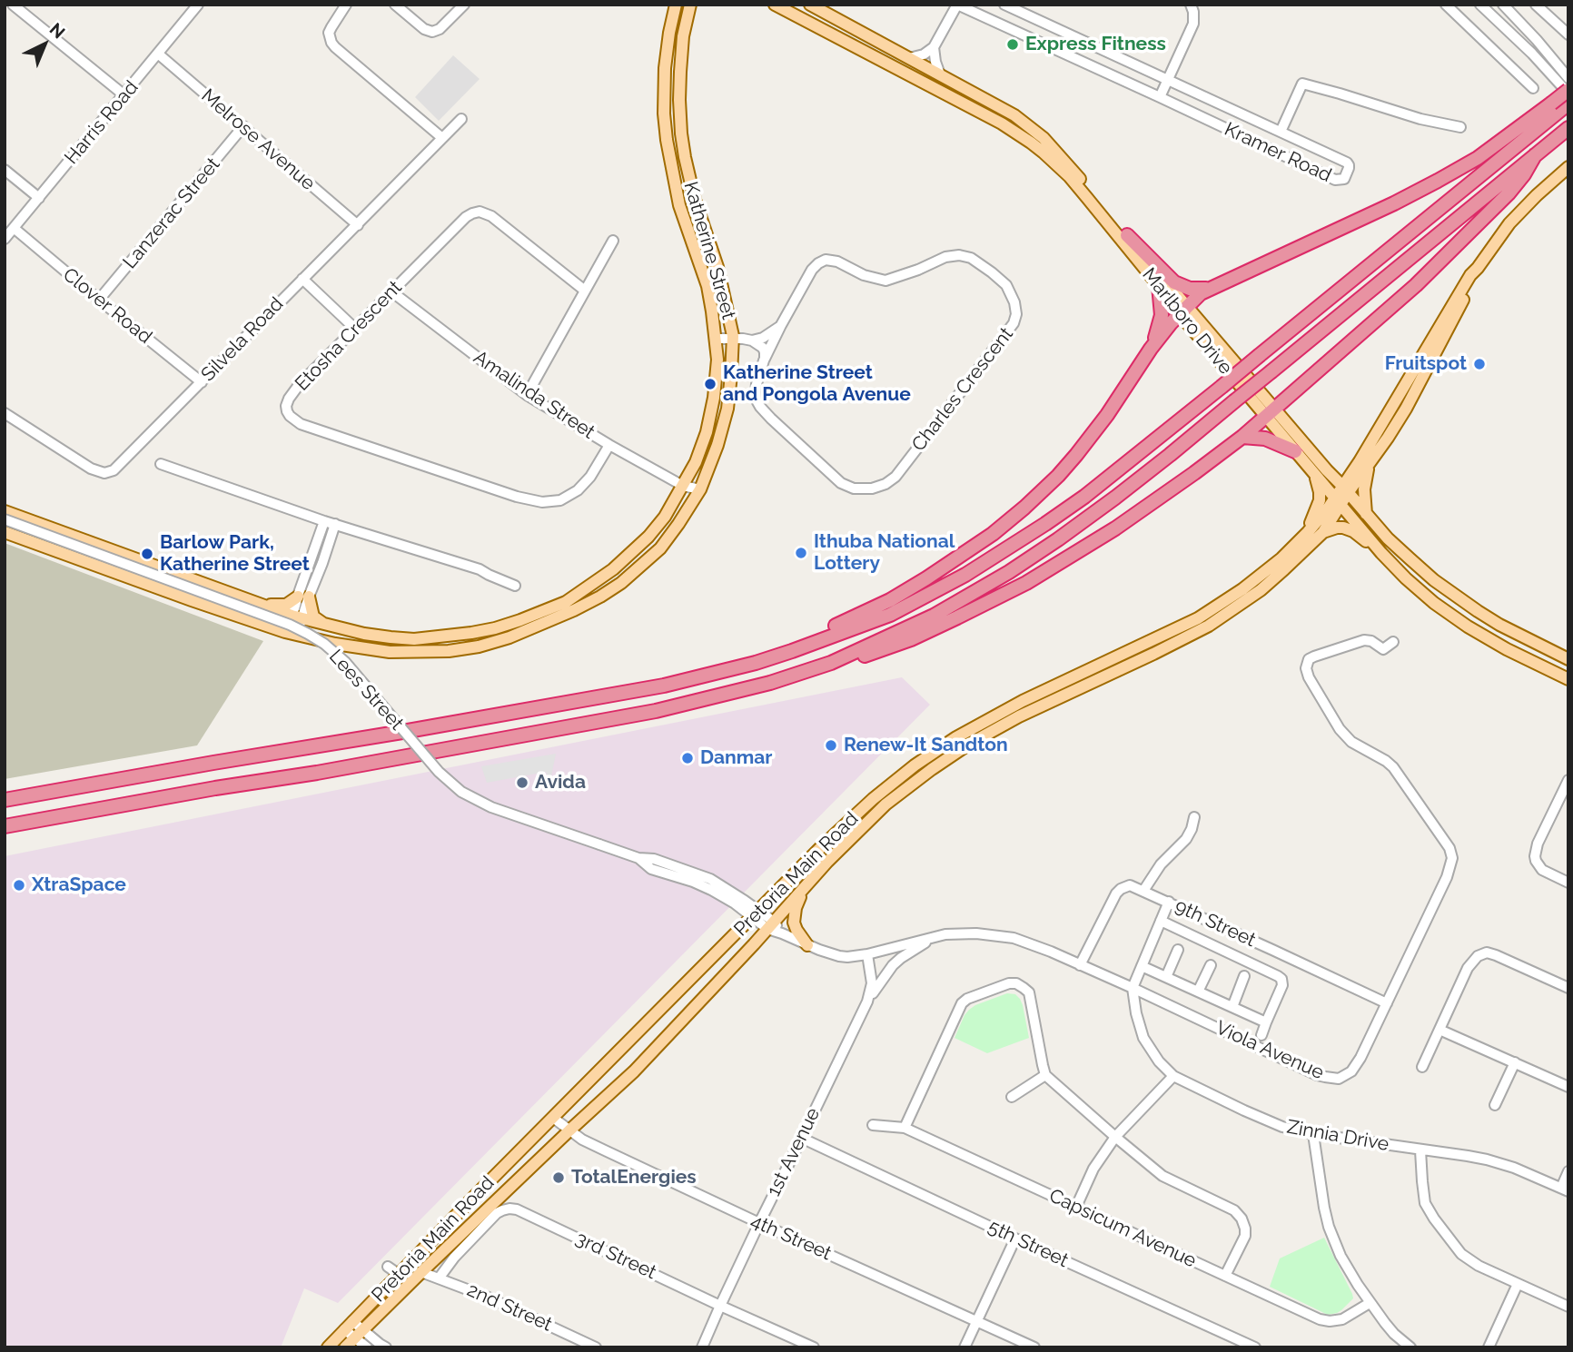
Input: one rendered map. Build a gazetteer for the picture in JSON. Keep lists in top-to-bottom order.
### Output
{
  "streets": {
    "main road": ["Katherine Street", "Marlboro Drive", "Pretoria Main Road"],
    "street": [
      "Harris Road",
      "Melrose Avenue",
      "Kramer Road",
      "Lanzerac Street",
      "Clover Road",
      "Etosha Crescent",
      "Silvela Road",
      "Charles Crescent",
      "Amalinda Street",
      "Lees Street",
      "9th Street",
      "Viola Avenue",
      "Zinnia Drive",
      "1st Avenue",
      "Capsicum Avenue",
      "4th Street",
      "5th Street",
      "3rd Street",
      "2nd Street"
    ]
  },
  "crossings": [
    ["Harris Road", "Melrose Avenue"],
    ["Harris Road", "Clover Road"],
    ["Melrose Avenue", "Lanzerac Street"],
    ["Melrose Avenue", "Silvela Road"],
    ["Lanzerac Street", "Clover Road"],
    ["Katherine Street", "Amalinda Street"],
    ["Clover Road", "Silvela Road"],
    ["Marlboro Drive", "Pretoria Main Road"],
    ["Etosha Crescent", "Amalinda Street"],
    ["Lees Street", "Pretoria Main Road"],
    ["Lees Street", "Viola Avenue"],
    ["Pretoria Main Road", "Viola Avenue"],
    ["Pretoria Main Road", "4th Street"],
    ["Pretoria Main Road", "2nd Street"],
    ["9th Street", "Viola Avenue"],
    ["Viola Avenue", "Zinnia Drive"],
    ["Viola Avenue", "1st Avenue"],
    ["1st Avenue", "4th Street"],
    ["1st Avenue", "5th Street"],
    ["1st Avenue", "3rd Street"],
    ["3rd Street", "2nd Street"]
  ],
  "places": [
    "Express Fitness",
    "Fruitspot",
    "Katherine Street and Pongola Avenue",
    "Ithuba National Lottery",
    "Barlow Park, Katherine Street",
    "Renew-It Sandton",
    "Danmar",
    "Avida",
    "XtraSpace",
    "TotalEnergies"
  ],
  "north": "top right"
}
